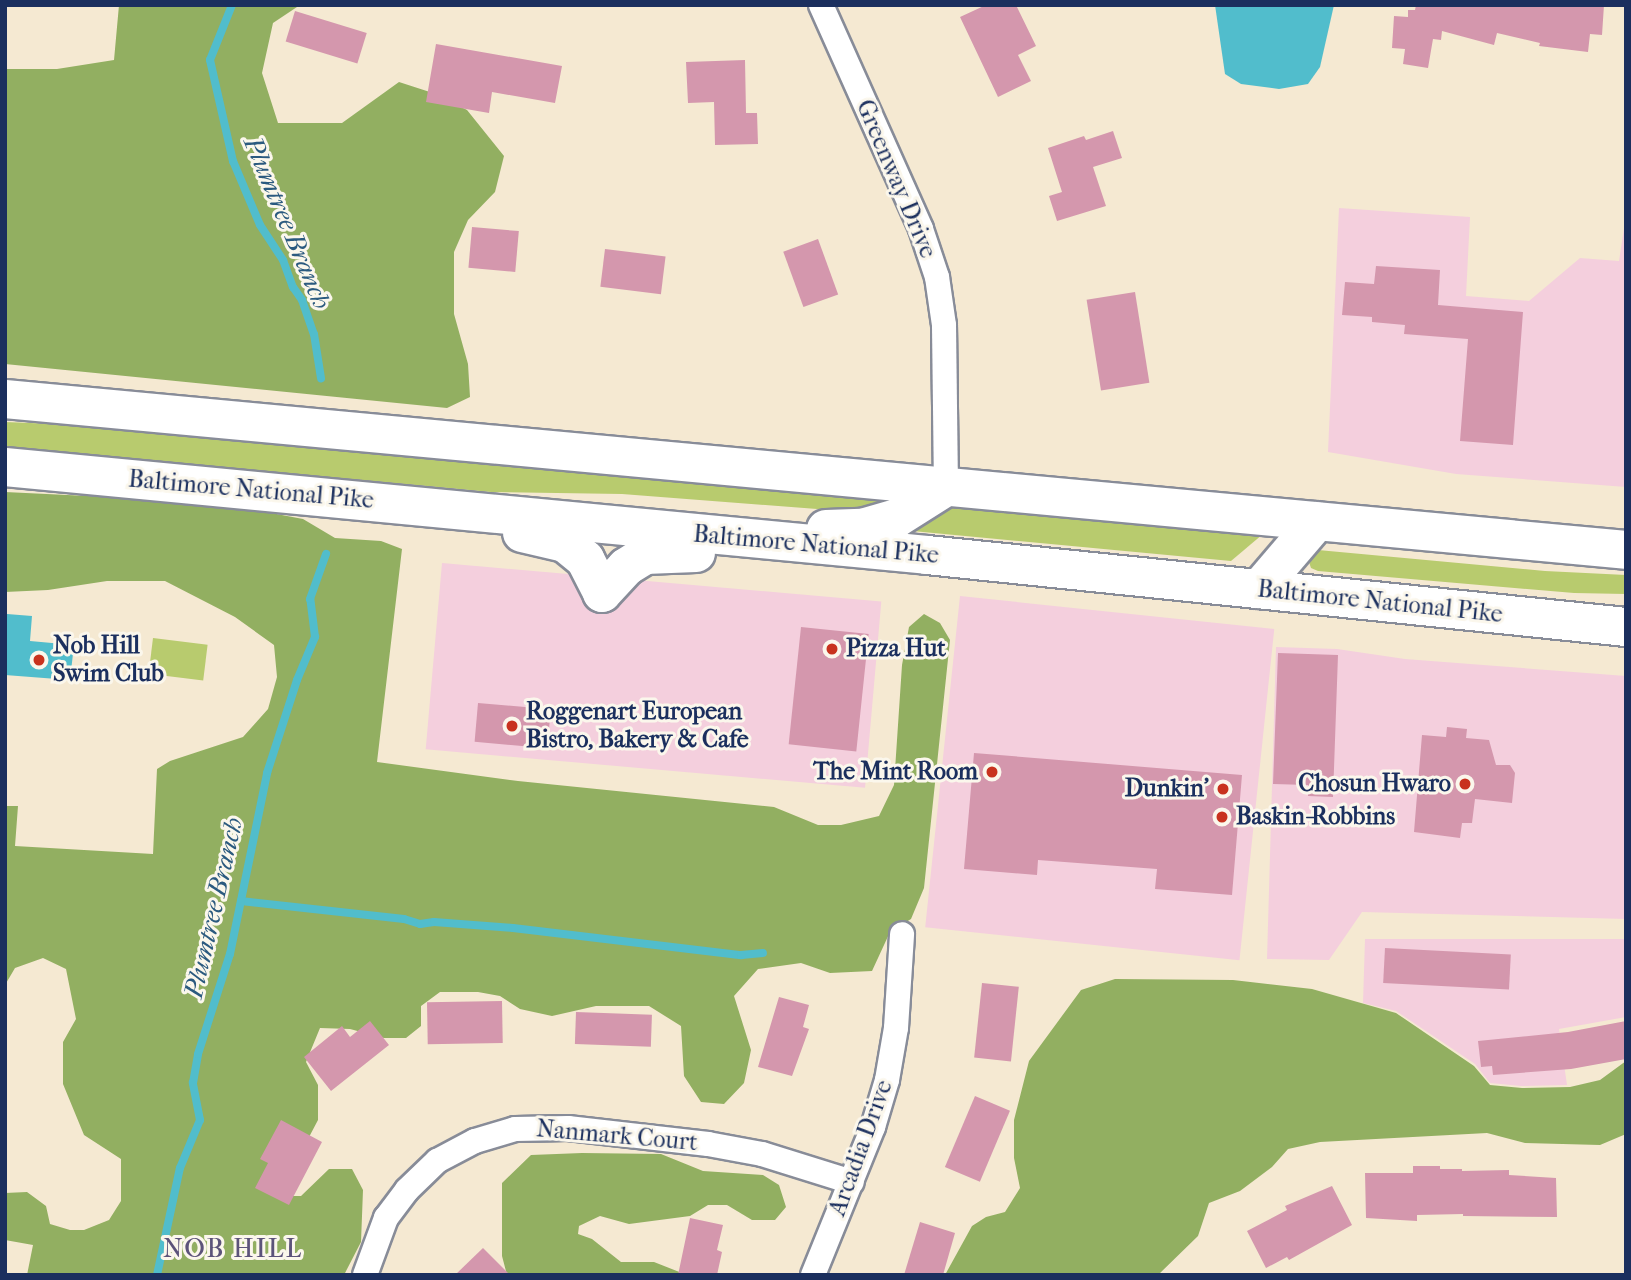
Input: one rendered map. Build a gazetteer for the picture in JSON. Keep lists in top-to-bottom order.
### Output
{
  "streets": {
    "main road": ["Baltimore National Pike"],
    "street": ["Greenway Drive", "Nanmark Court", "Arcadia Drive"]
  },
  "crossings": [
    ["Nanmark Court", "Arcadia Drive"]
  ],
  "districts": ["NOB HILL"],
  "water": ["Plumtree Branch"],
  "places": [
    "Pizza Hut",
    "Nob Hill Swim Club",
    "Roggenart European Bistro, Bakery & Cafe",
    "The Mint Room",
    "Chosun Hwaro",
    "Dunkin'",
    "Baskin-Robbins"
  ]
}
